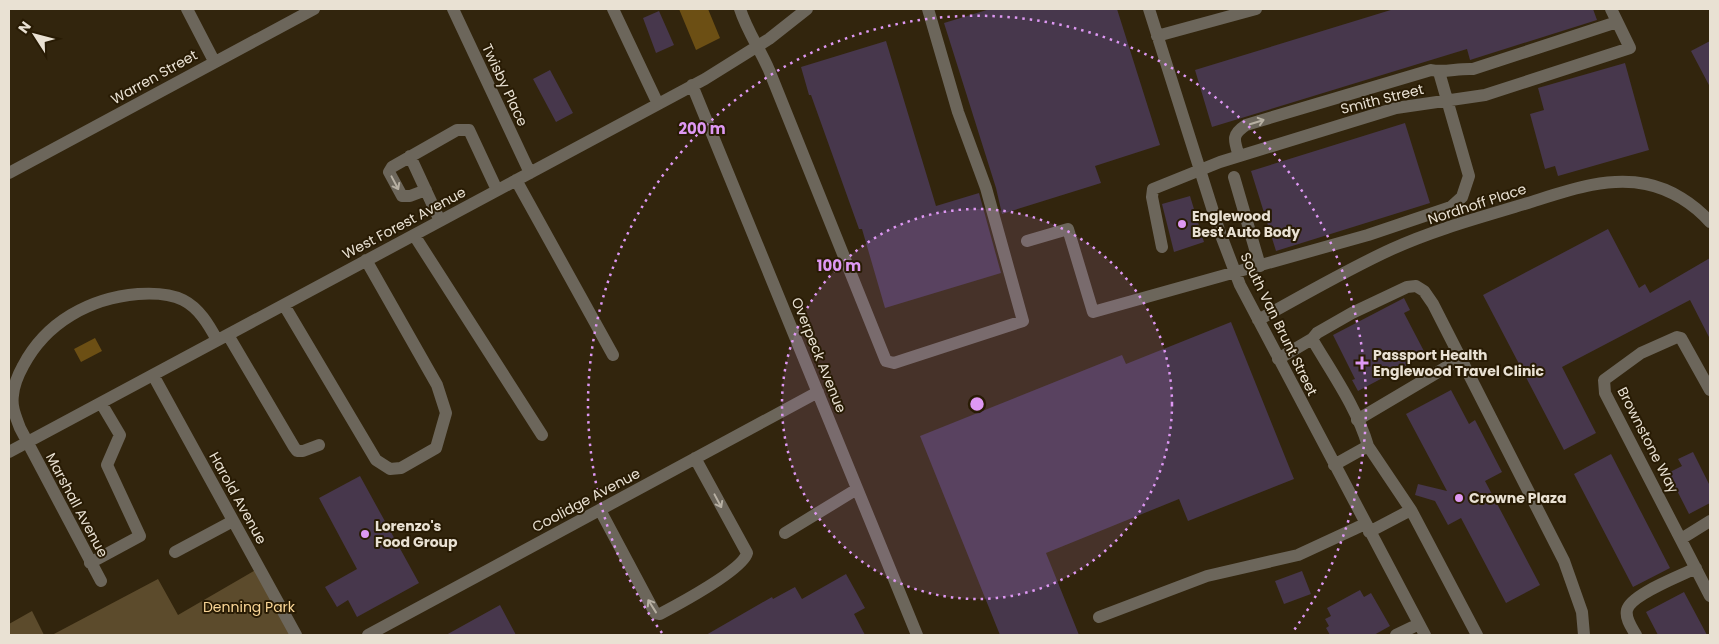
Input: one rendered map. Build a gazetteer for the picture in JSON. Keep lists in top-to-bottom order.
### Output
{
  "streets": {
    "street": [
      "Warren Street",
      "Twisby Place",
      "Smith Street",
      "Nordhoff Place",
      "West Forest Avenue",
      "South Van Brunt Street",
      "Overpeck Avenue",
      "Brownstone Way",
      "Harold Avenue",
      "Coolidge Avenue",
      "Marshall Avenue"
    ]
  },
  "crossings": [
    ["Twisby Place", "West Forest Avenue"],
    ["Smith Street", "South Van Brunt Street"],
    ["Nordhoff Place", "South Van Brunt Street"],
    ["West Forest Avenue", "Overpeck Avenue"],
    ["West Forest Avenue", "Harold Avenue"],
    ["West Forest Avenue", "Marshall Avenue"],
    ["Overpeck Avenue", "Coolidge Avenue"]
  ],
  "parks": ["Denning Park"],
  "places": {
    "other": ["Englewood Best Auto Body", "Crowne Plaza", "Lorenzo's Food Group"],
    "health": ["Passport Health Englewood Travel Clinic"]
  },
  "north": "top left",
  "rings": ["200 m", "100 m"]
}
